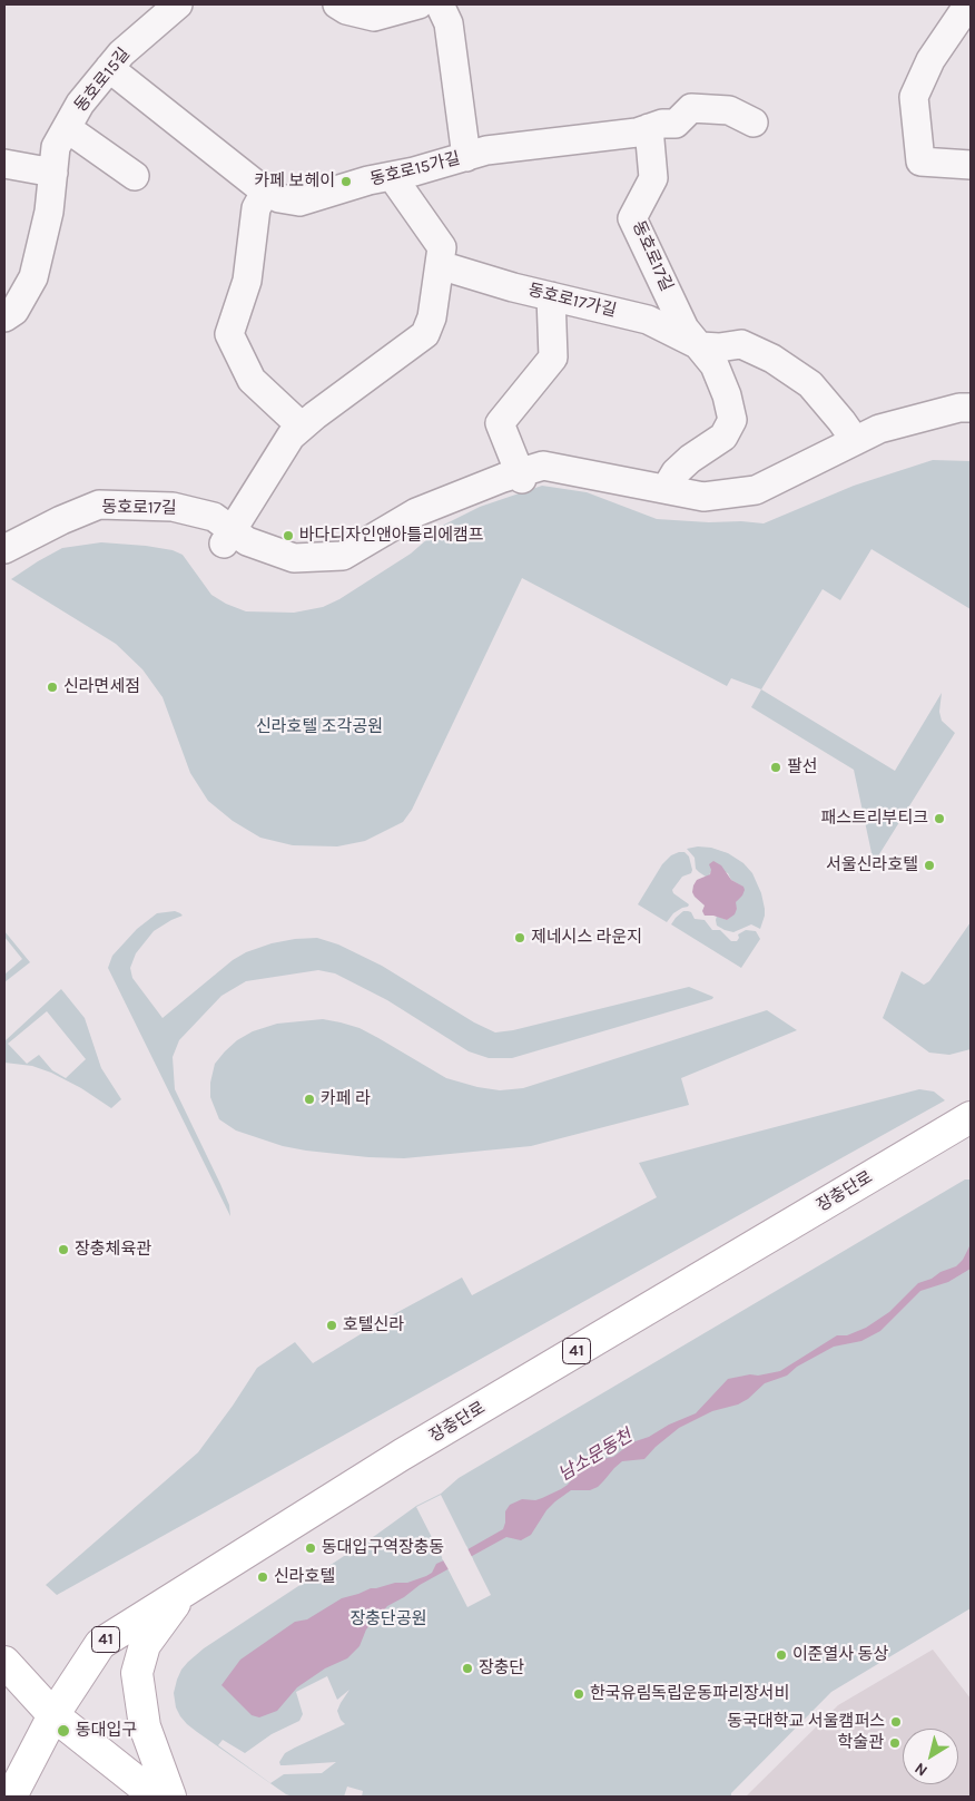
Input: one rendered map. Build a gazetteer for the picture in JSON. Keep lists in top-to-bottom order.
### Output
{
  "streets": {
    "main road": ["장충단로", "41"],
    "street": [
      "동호로15길",
      "동호로15가길",
      "동호로17길",
      "동호로17가길"
    ]
  },
  "crossings": [
    ["동호로15길", "동호로15가길"],
    ["동호로15가길", "동호로17길"],
    ["동호로17길", "동호로17가길"]
  ],
  "water": ["남소문동천"],
  "parks": ["신라호텔 조각공원", "장충단공원"],
  "places": [
    "카페 보헤이",
    "바다디자인앤아틀리에캠프",
    "신라면세점",
    "팔선",
    "패스트리부티크",
    "서울신라호텔",
    "제네시스 라운지",
    "카페 라",
    "장충체육관",
    "호텔신라",
    "동대입구역장충동",
    "신라호텔",
    "이준열사 동상",
    "장충단",
    "한국유림독립운동파리장서비",
    "동국대학교 서울캠퍼스",
    "동대입구",
    "학술관"
  ],
  "north": "bottom left"
}
